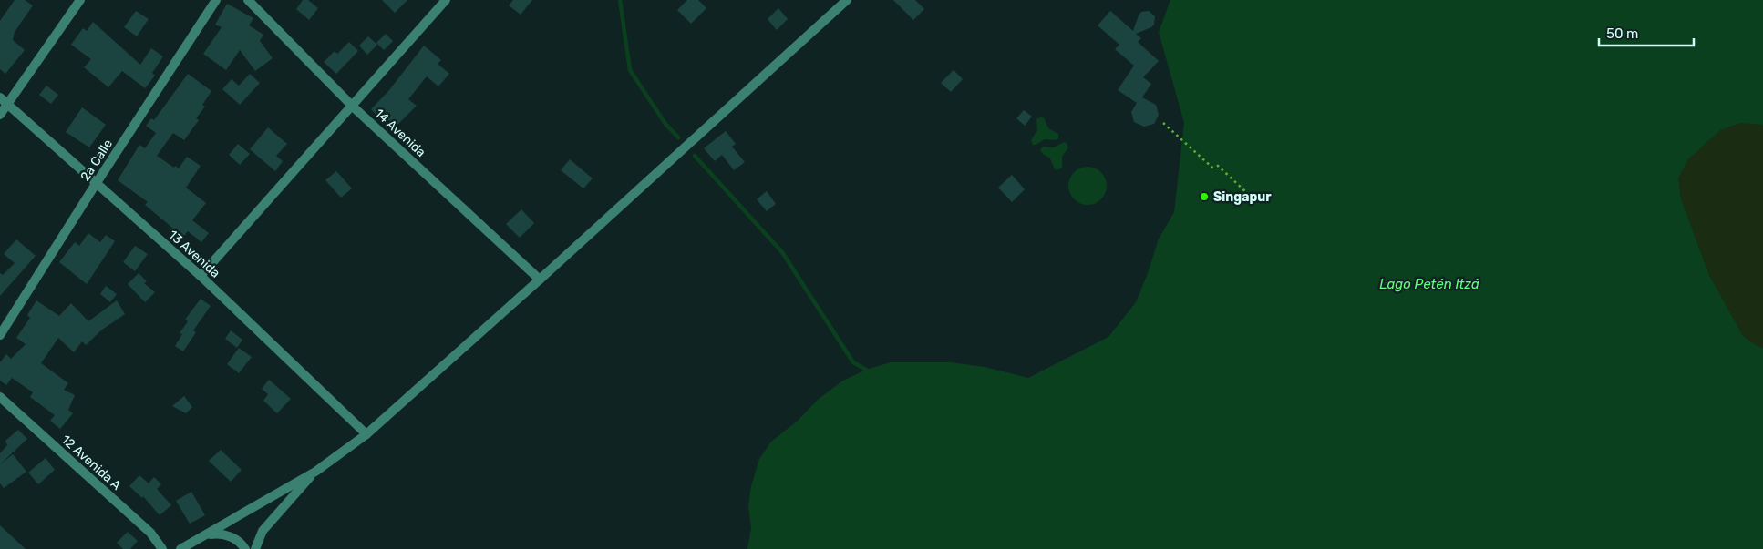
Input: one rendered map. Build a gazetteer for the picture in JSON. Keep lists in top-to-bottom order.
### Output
{
  "streets": {
    "street": [
      "14 Avenida",
      "2a Calle",
      "13 Avenida",
      "12 Avenida A"
    ]
  },
  "crossings": [
    ["2a Calle", "13 Avenida"]
  ],
  "water": ["Lago Petén Itzá"],
  "places": ["Singapur"],
  "scale_bar": "50 m"
}
